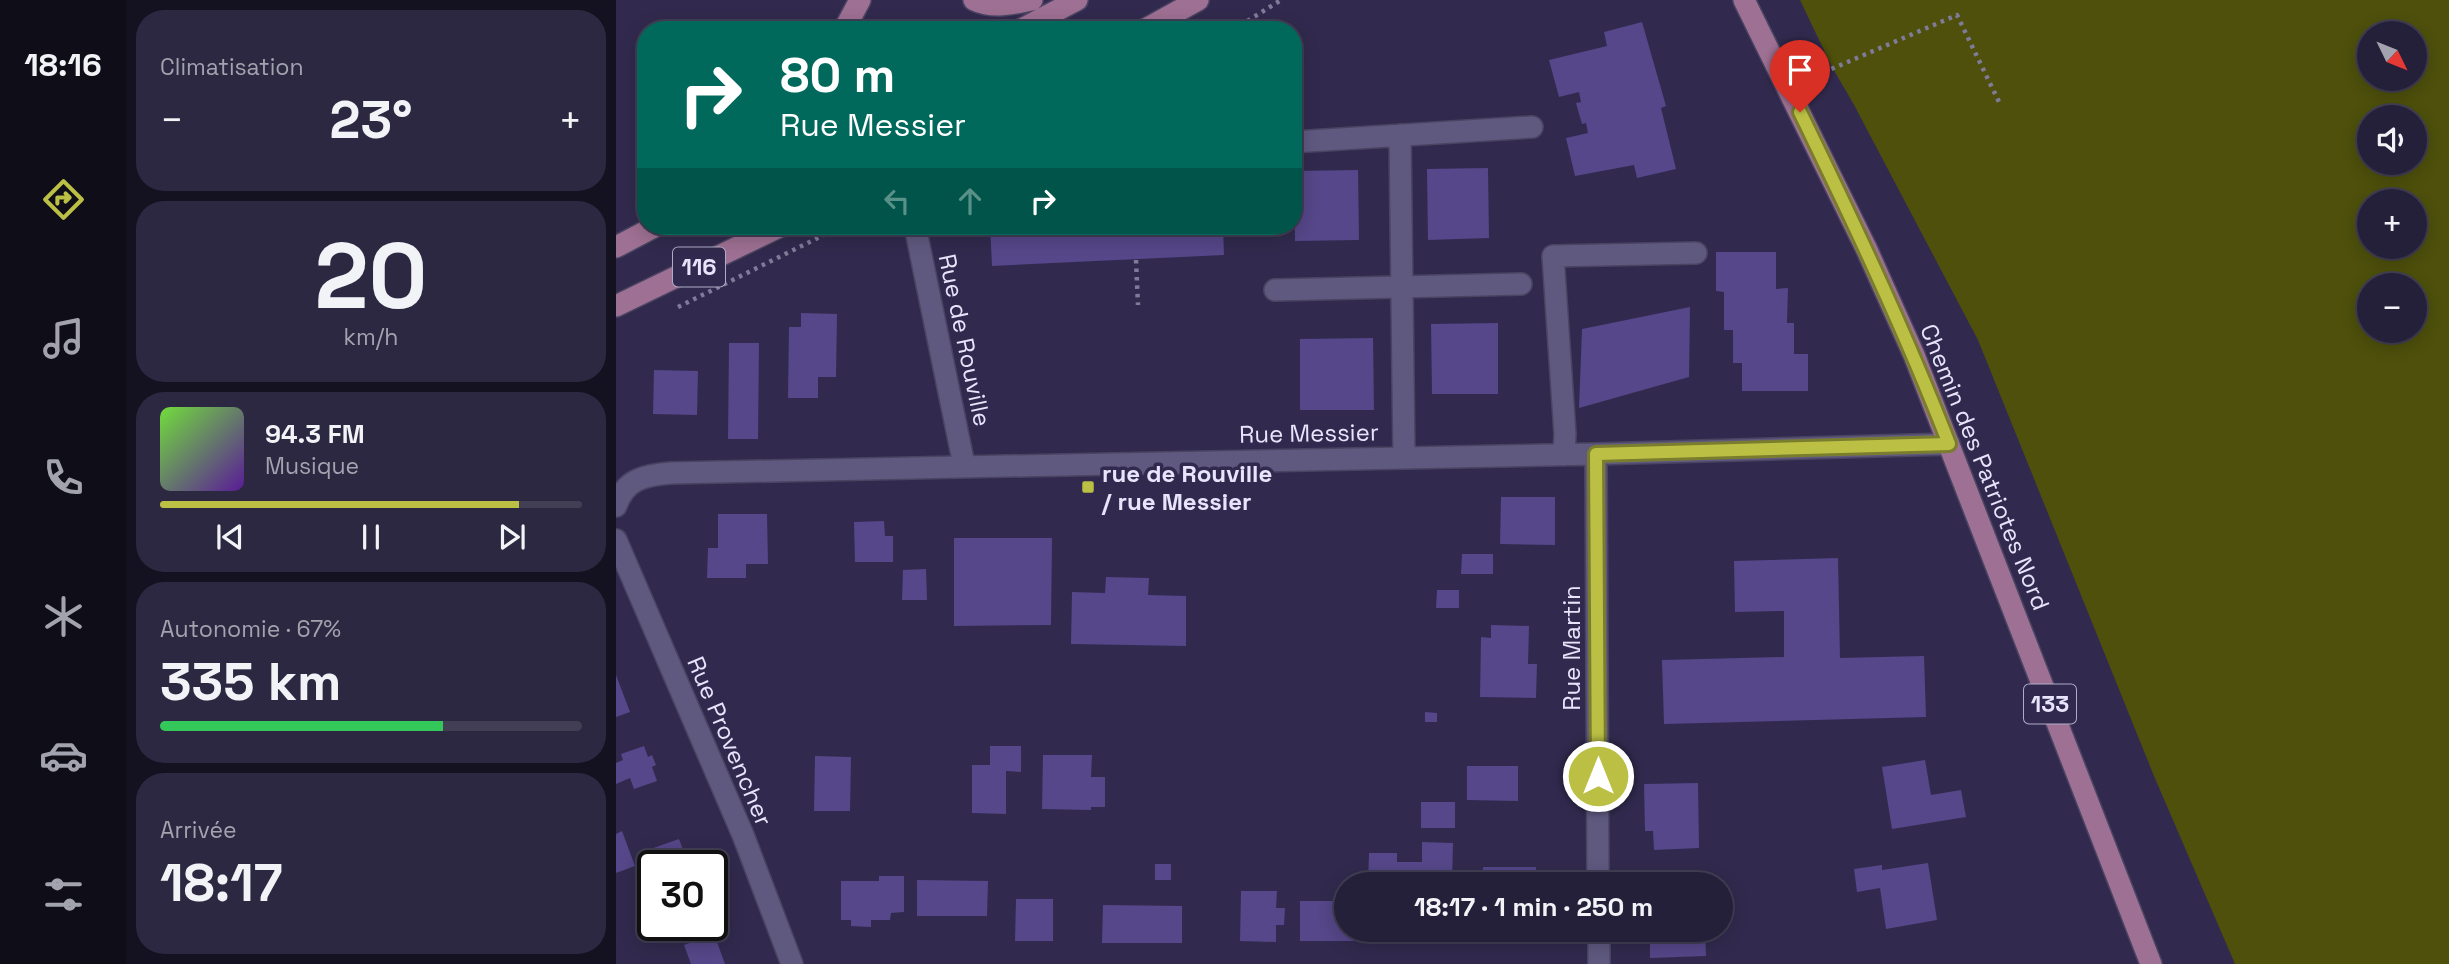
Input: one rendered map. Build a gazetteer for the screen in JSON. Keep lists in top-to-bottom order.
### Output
{
  "streets": {
    "main road": ["116", "Chemin des Patriotes Nord", "133"],
    "street": [
      "Rue de Rouville",
      "Rue Messier",
      "Rue Martin",
      "Rue Provencher"
    ]
  },
  "crossings": [
    ["Rue de Rouville", "Rue Messier"],
    ["Rue Messier", "Chemin des Patriotes Nord"],
    ["Rue Messier", "Rue Martin"]
  ],
  "places": {
    "transit": ["rue de Rouville / rue Messier"]
  },
  "north": "bottom right",
  "page": {
    "tabs": "18:16",
    "tile": [
      "Climatisation",
      ["20", "km/h"],
      ["Autonomie · 67%", "335 km"],
      ["Arrivée", "18:17"]
    ],
    "map_buttons": ["+", "−"],
    "turn": ["80 m", "Rue Messier"],
    "heat": ["−", "23°", "+"],
    "song": ["94.3 FM", "Musique"],
    "limit": "30",
    "trip": "18:17 · 1 min · 250 m"
  }
}
